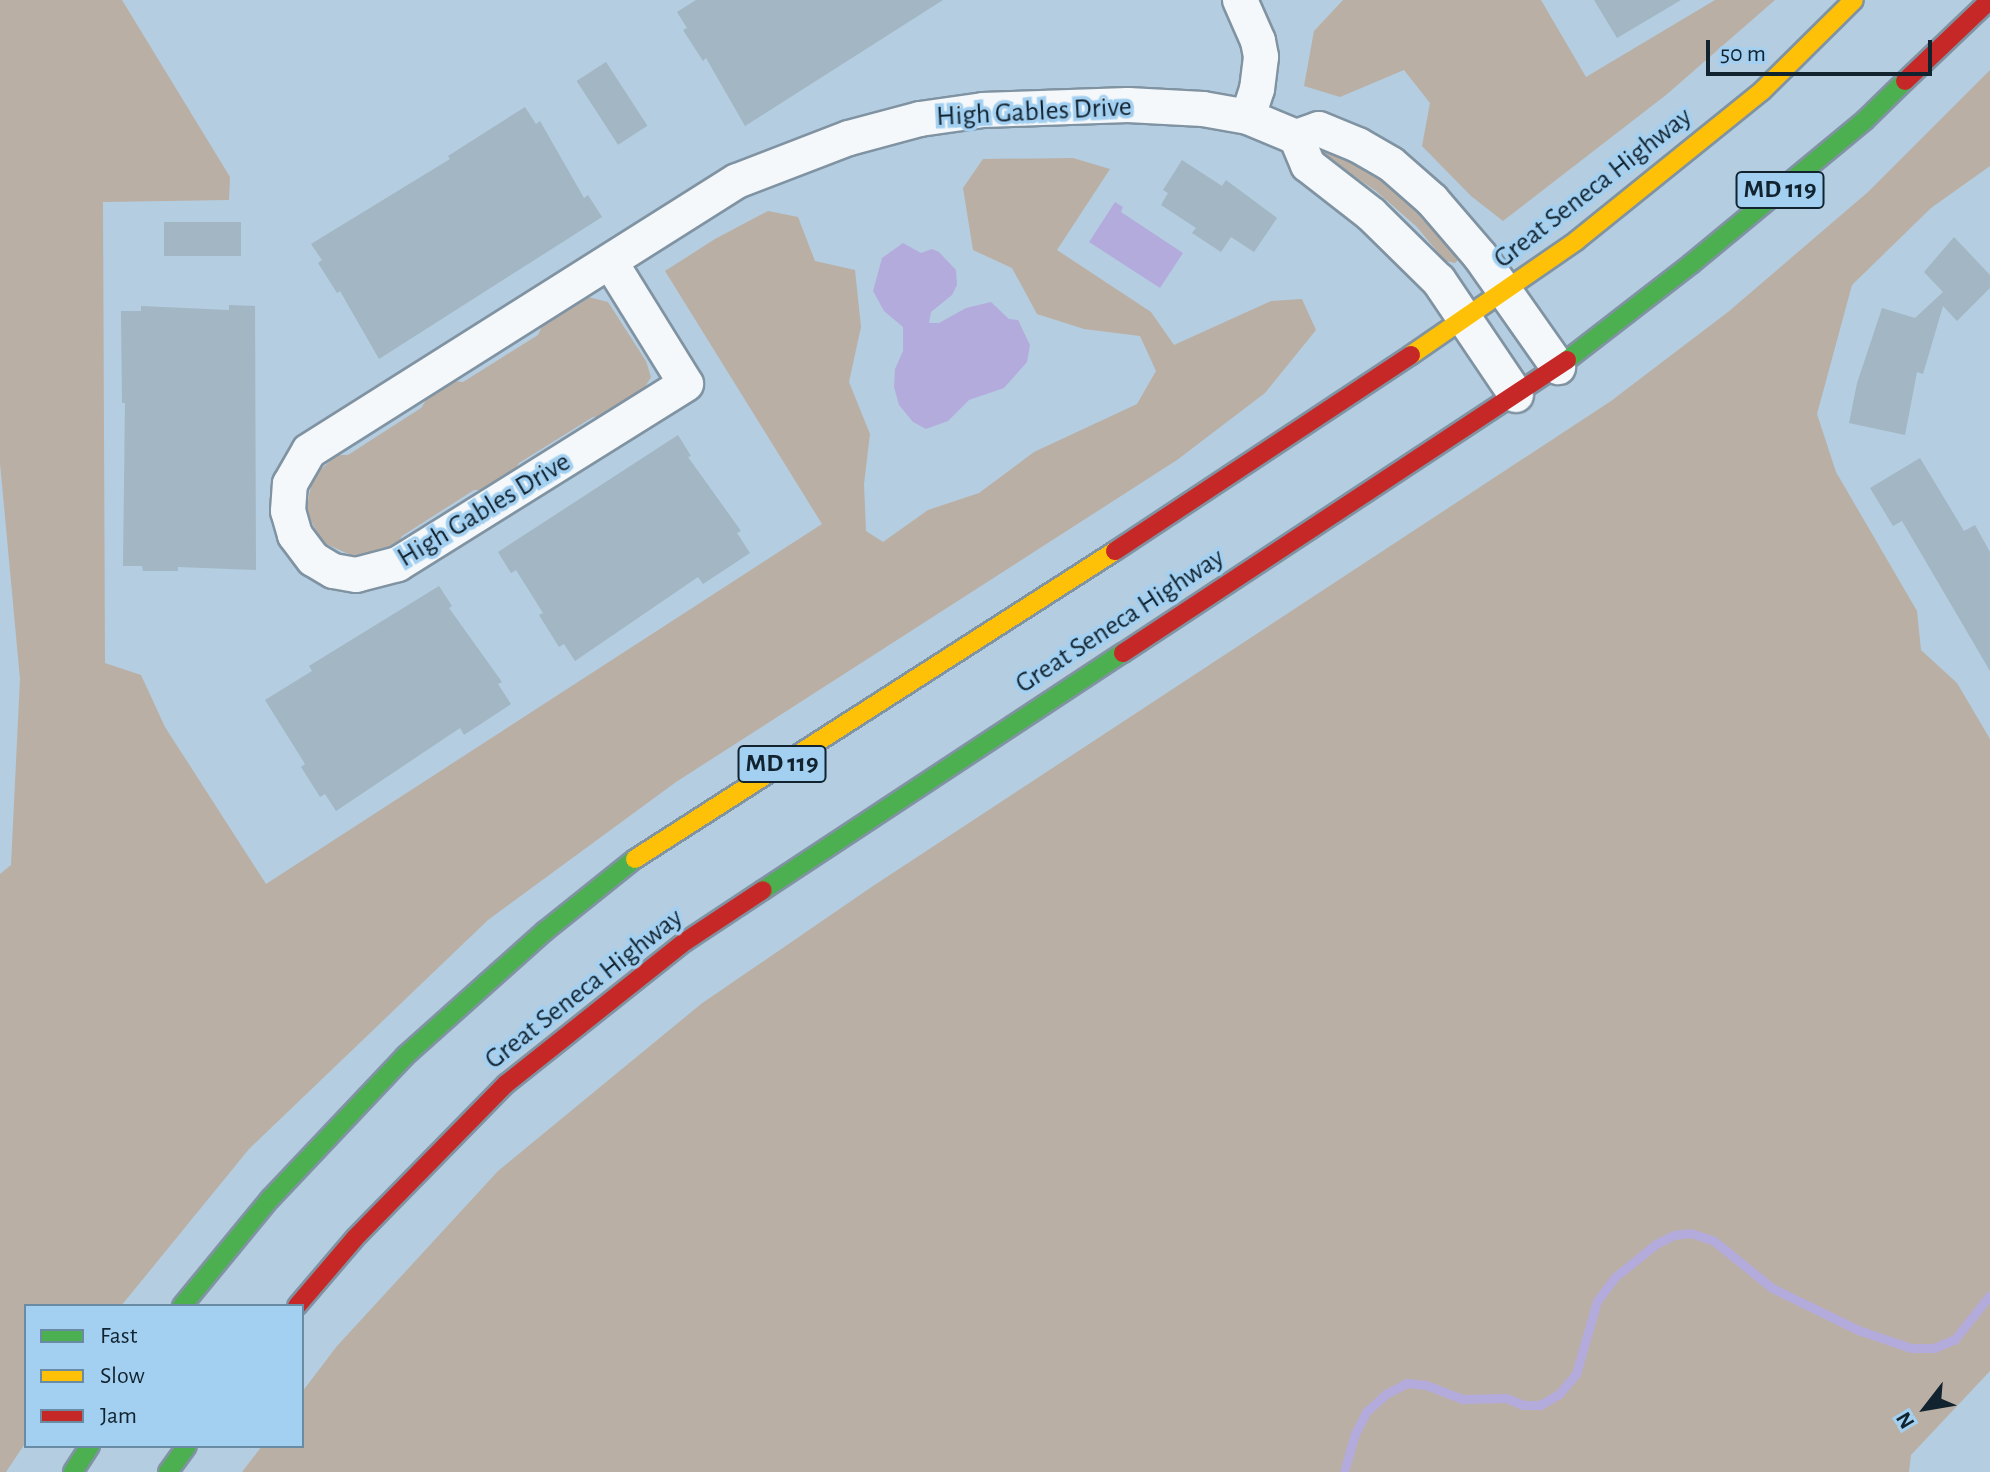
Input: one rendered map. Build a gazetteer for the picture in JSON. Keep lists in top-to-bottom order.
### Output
{
  "streets": {
    "main road": ["Great Seneca Highway", "MD 119"],
    "street": ["High Gables Drive"]
  },
  "crossings": [
    ["High Gables Drive", "Great Seneca Highway"]
  ],
  "legend": ["Fast", "Slow", "Jam"],
  "scale_bar": "50 m",
  "north": "bottom left"
}
